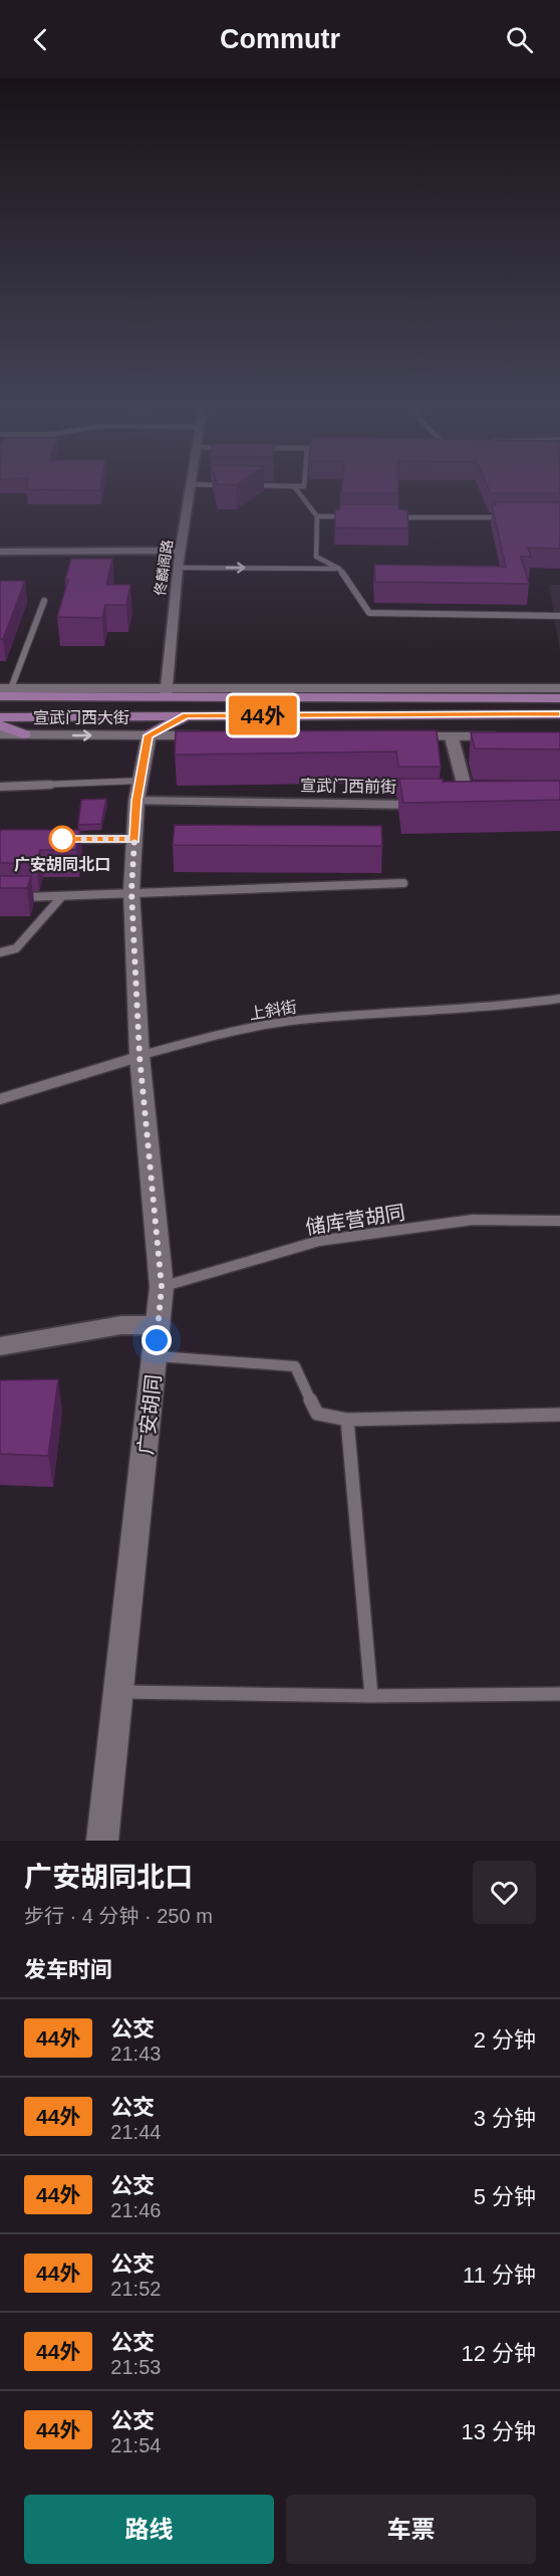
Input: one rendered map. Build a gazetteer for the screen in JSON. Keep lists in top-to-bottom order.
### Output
{
  "streets": {
    "main road": ["宣武门西大街"],
    "street": ["佟麟阁路", "宣武门西前街", "广安胡同"],
    "lane": ["上斜街", "储库营胡同"]
  },
  "crossings": [
    ["佟麟阁路", "宣武门西大街"],
    ["宣武门西大街", "广安胡同"],
    ["宣武门西前街", "广安胡同"],
    ["上斜街", "广安胡同"],
    ["储库营胡同", "广安胡同"]
  ],
  "places": ["广安胡同北口"],
  "lines": ["bus line 44外"],
  "page": {
    "header": "Commutr",
    "on_map": "44外",
    "heading": [
      ["广安胡同北口", "步行 · 4 分钟 · 250 m"],
      "发车时间"
    ],
    "list": [
      {
        "mark": "44外",
        "name": "公交",
        "note": "21:43",
        "value": "2 分钟"
      },
      {
        "mark": "44外",
        "name": "公交",
        "note": "21:44",
        "value": "3 分钟"
      },
      {
        "mark": "44外",
        "name": "公交",
        "note": "21:46",
        "value": "5 分钟"
      },
      {
        "mark": "44外",
        "name": "公交",
        "note": "21:52",
        "value": "11 分钟"
      },
      {
        "mark": "44外",
        "name": "公交",
        "note": "21:53",
        "value": "12 分钟"
      },
      {
        "mark": "44外",
        "name": "公交",
        "note": "21:54",
        "value": "13 分钟"
      }
    ],
    "buttons": ["路线", "车票"]
  }
}
